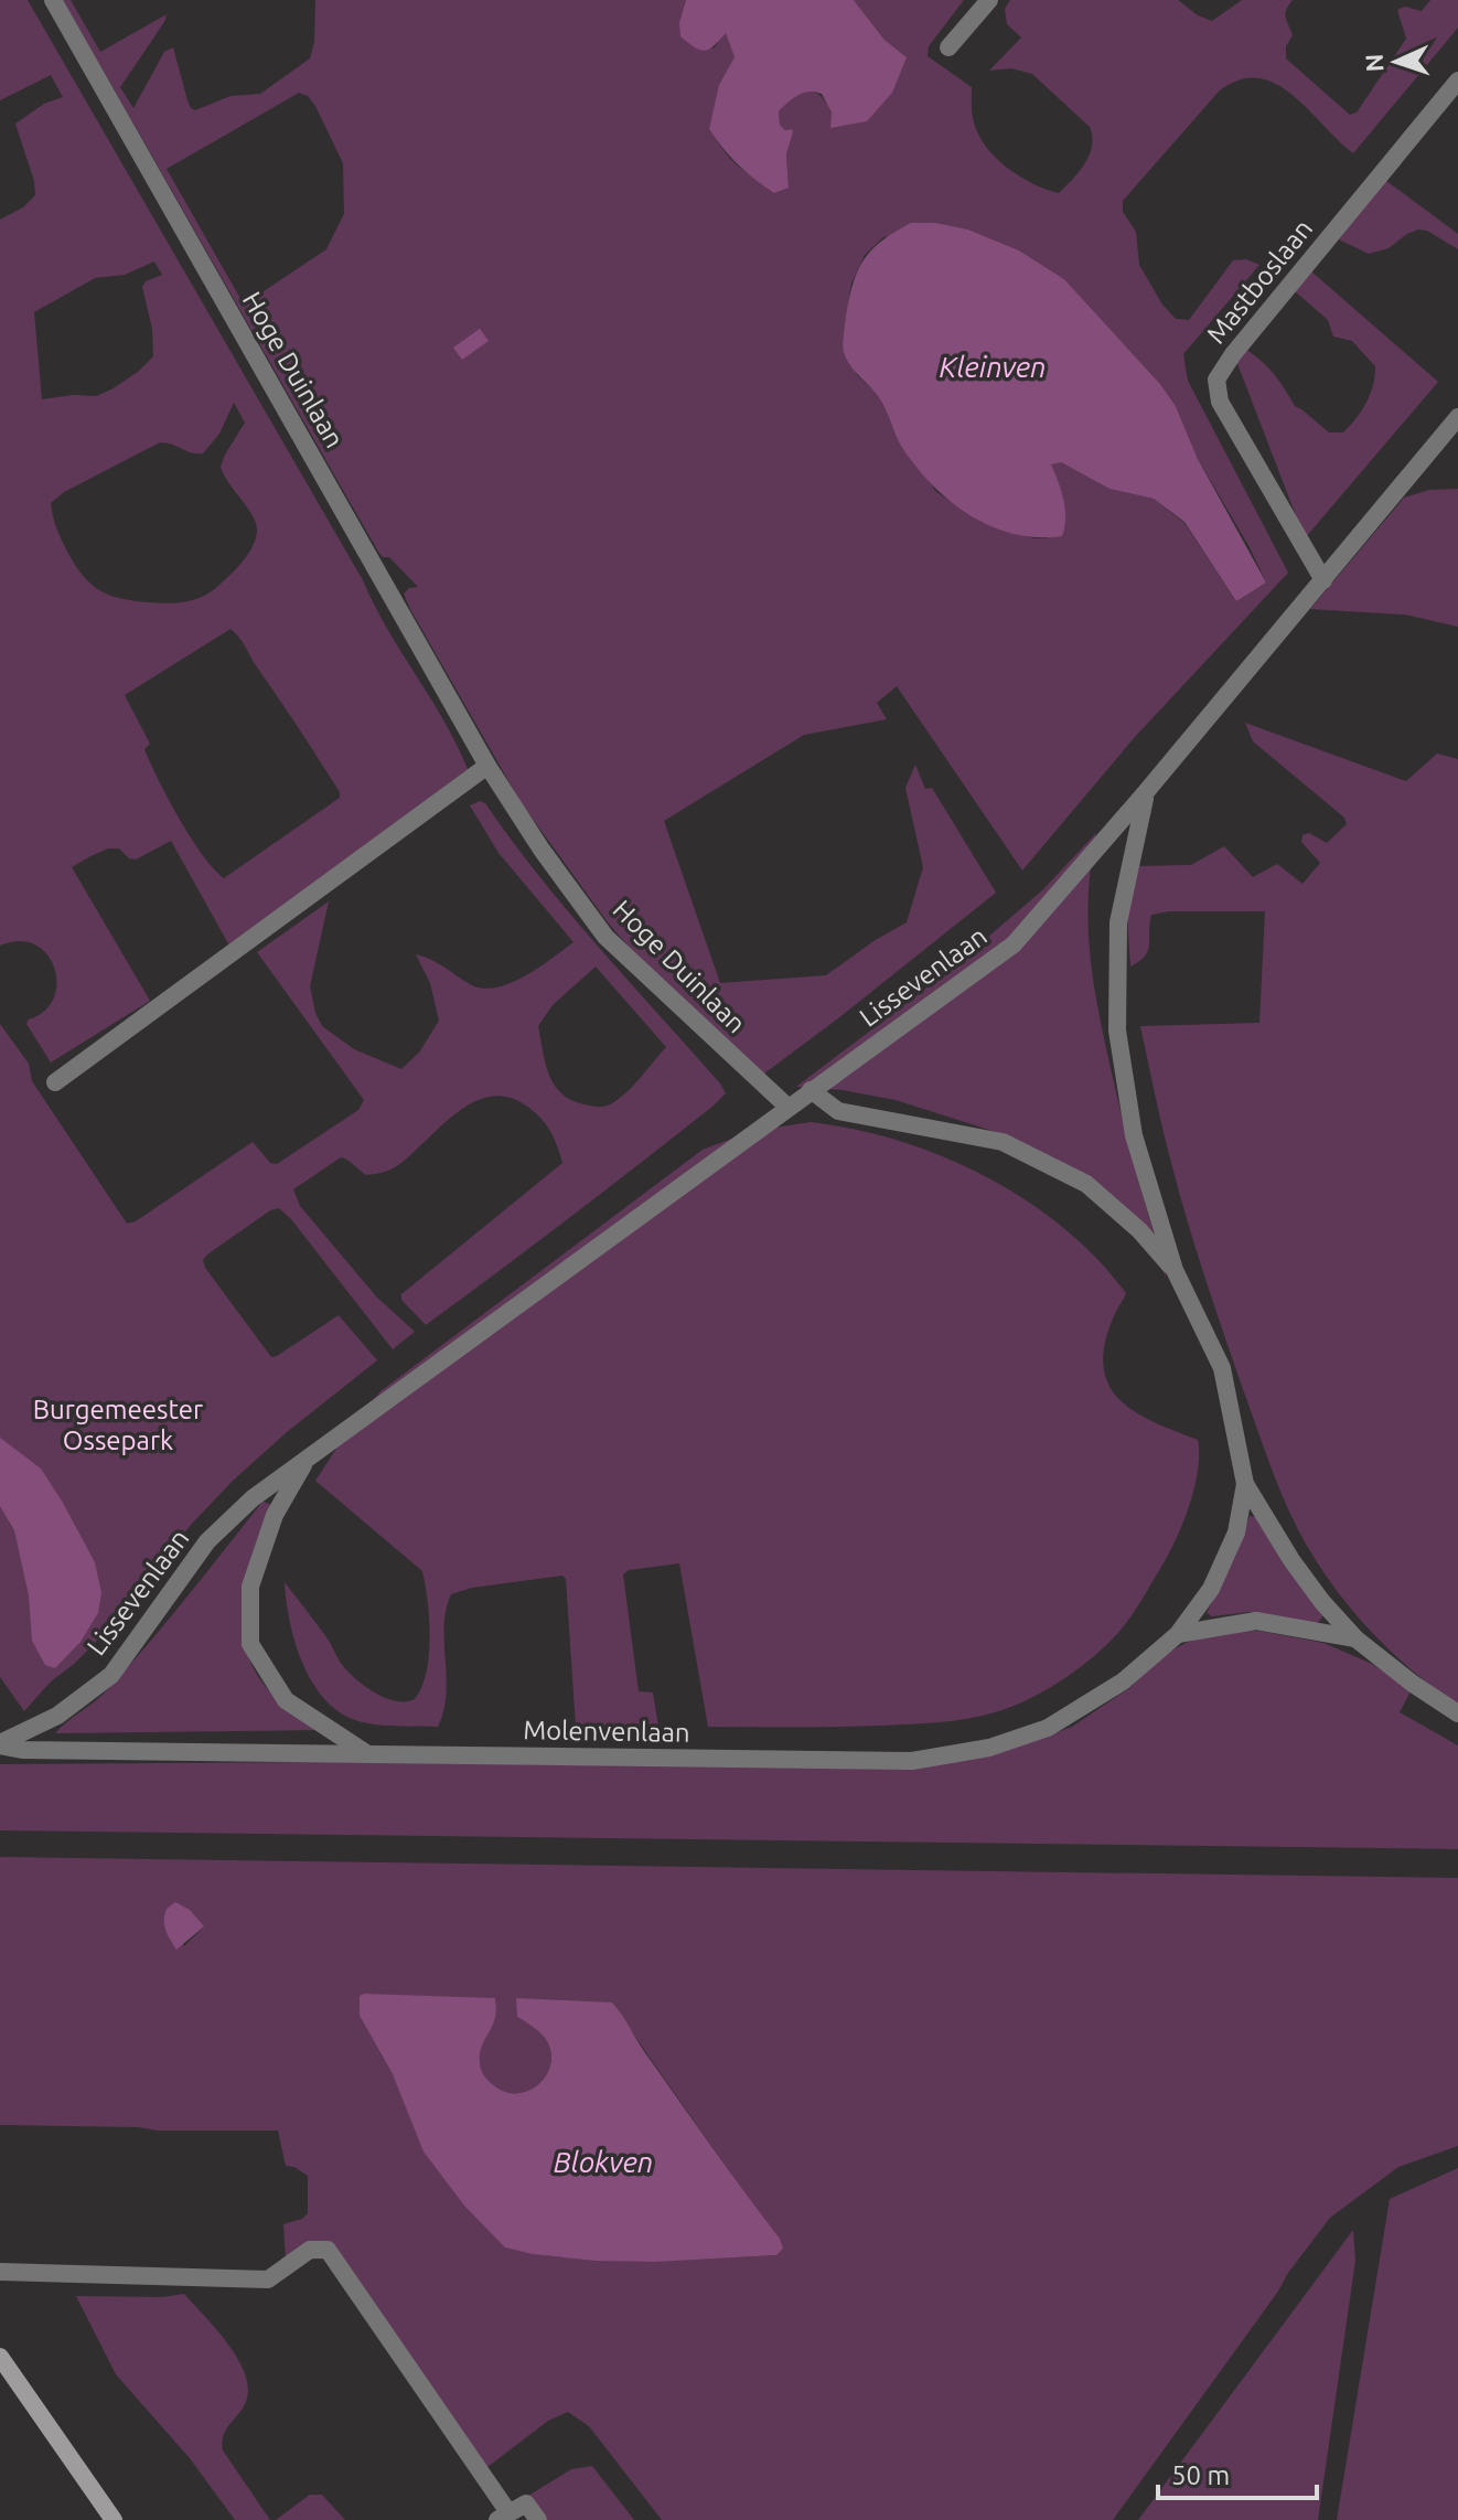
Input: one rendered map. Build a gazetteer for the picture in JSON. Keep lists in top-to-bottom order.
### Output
{
  "streets": {
    "street": [
      "Mastboslaan",
      "Hoge Duinlaan",
      "Lissevenlaan",
      "Molenvenlaan"
    ]
  },
  "crossings": [
    ["Mastboslaan", "Lissevenlaan"],
    ["Hoge Duinlaan", "Lissevenlaan"],
    ["Lissevenlaan", "Molenvenlaan"]
  ],
  "water": ["Kleinven", "Blokven"],
  "parks": ["Burgemeester Ossepark"],
  "scale_bar": "50 m",
  "north": "left"
}
